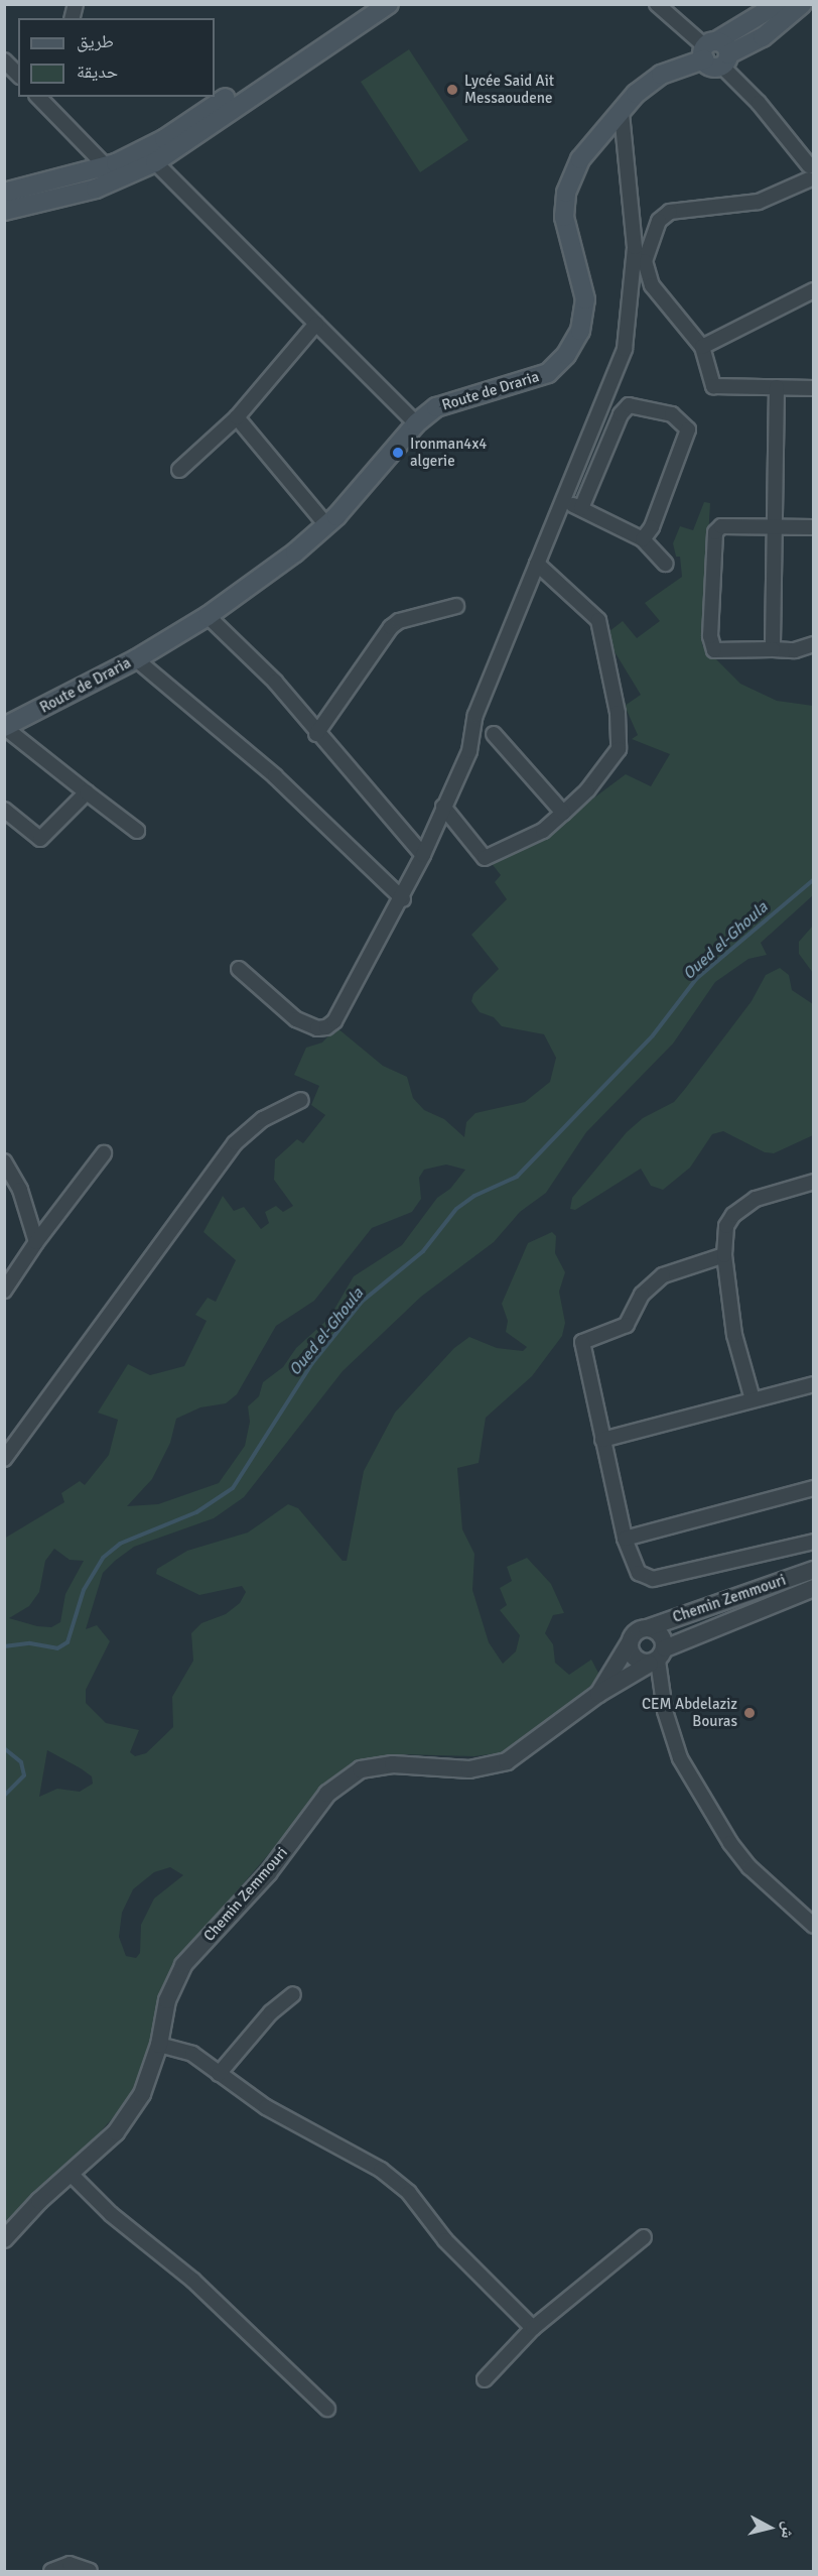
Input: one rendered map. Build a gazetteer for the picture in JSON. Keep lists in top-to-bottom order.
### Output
{
  "streets": {
    "main road": ["Route de Draria"],
    "street": ["Chemin Zemmouri"]
  },
  "water": ["Oued el-Ghoula"],
  "places": ["Lycée Said Ait Messaoudene", "Ironman4x4 algerie", "CEM Abdelaziz Bouras"],
  "legend": ["طريق", "حديقة"],
  "north": "right"
}
